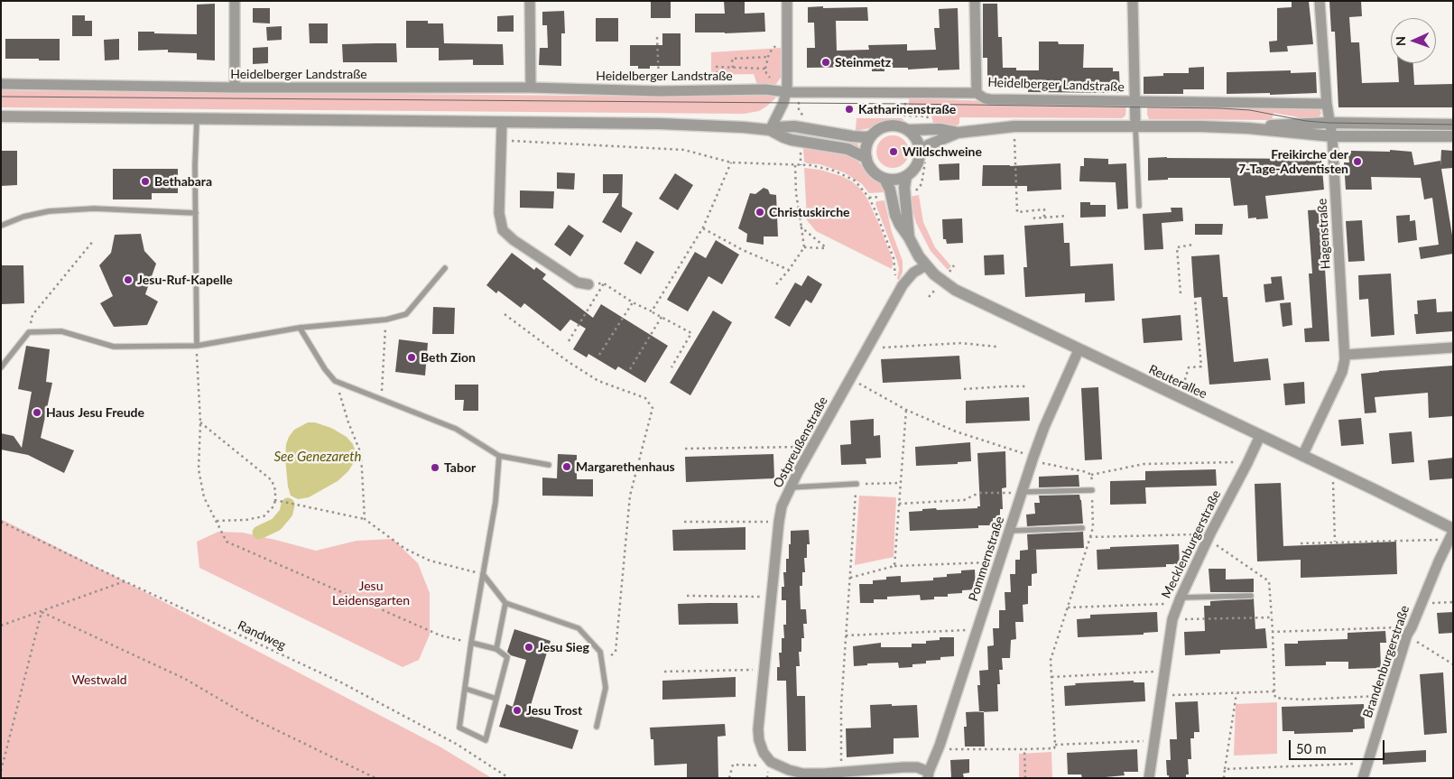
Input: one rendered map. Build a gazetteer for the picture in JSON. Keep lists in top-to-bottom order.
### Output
{
  "streets": {
    "street": [
      "Heidelberger Landstraße",
      "Hagenstraße",
      "Reuterallee",
      "Ostpreußenstraße",
      "Mecklenburgerstraße",
      "Pommernstraße",
      "Brandenburgerstraße"
    ],
    "path": ["Randweg"]
  },
  "crossings": [
    ["Heidelberger Landstraße", "Hagenstraße"],
    ["Hagenstraße", "Reuterallee"],
    ["Reuterallee", "Ostpreußenstraße"],
    ["Reuterallee", "Mecklenburgerstraße"],
    ["Reuterallee", "Pommernstraße"],
    ["Reuterallee", "Brandenburgerstraße"]
  ],
  "water": ["See Genezareth"],
  "parks": ["Jesu Leidensgarten", "Westwald"],
  "places": [
    "Steinmetz",
    "Katharinenstraße",
    "Wildschweine",
    "Freikirche der 7-Tage-Adventisten",
    "Bethabara",
    "Christuskirche",
    "Jesu-Ruf-Kapelle",
    "Beth Zion",
    "Haus Jesu Freude",
    "Margarethenhaus",
    "Tabor",
    "Jesu Sieg",
    "Jesu Trost"
  ],
  "scale_bar": "50 m",
  "north": "left"
}
